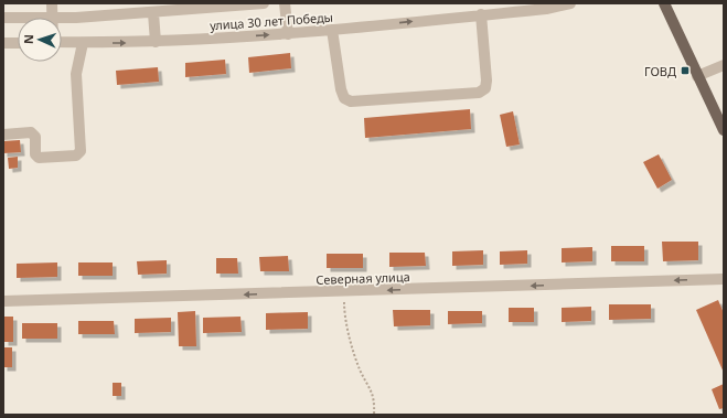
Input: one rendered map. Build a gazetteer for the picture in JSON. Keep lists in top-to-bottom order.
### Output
{
  "streets": {
    "street": ["улица 30 лет Победы", "Северная улица"]
  },
  "one_way": ["Северная улица"],
  "places": {
    "transit": ["ГОВД"]
  },
  "north": "left"
}
